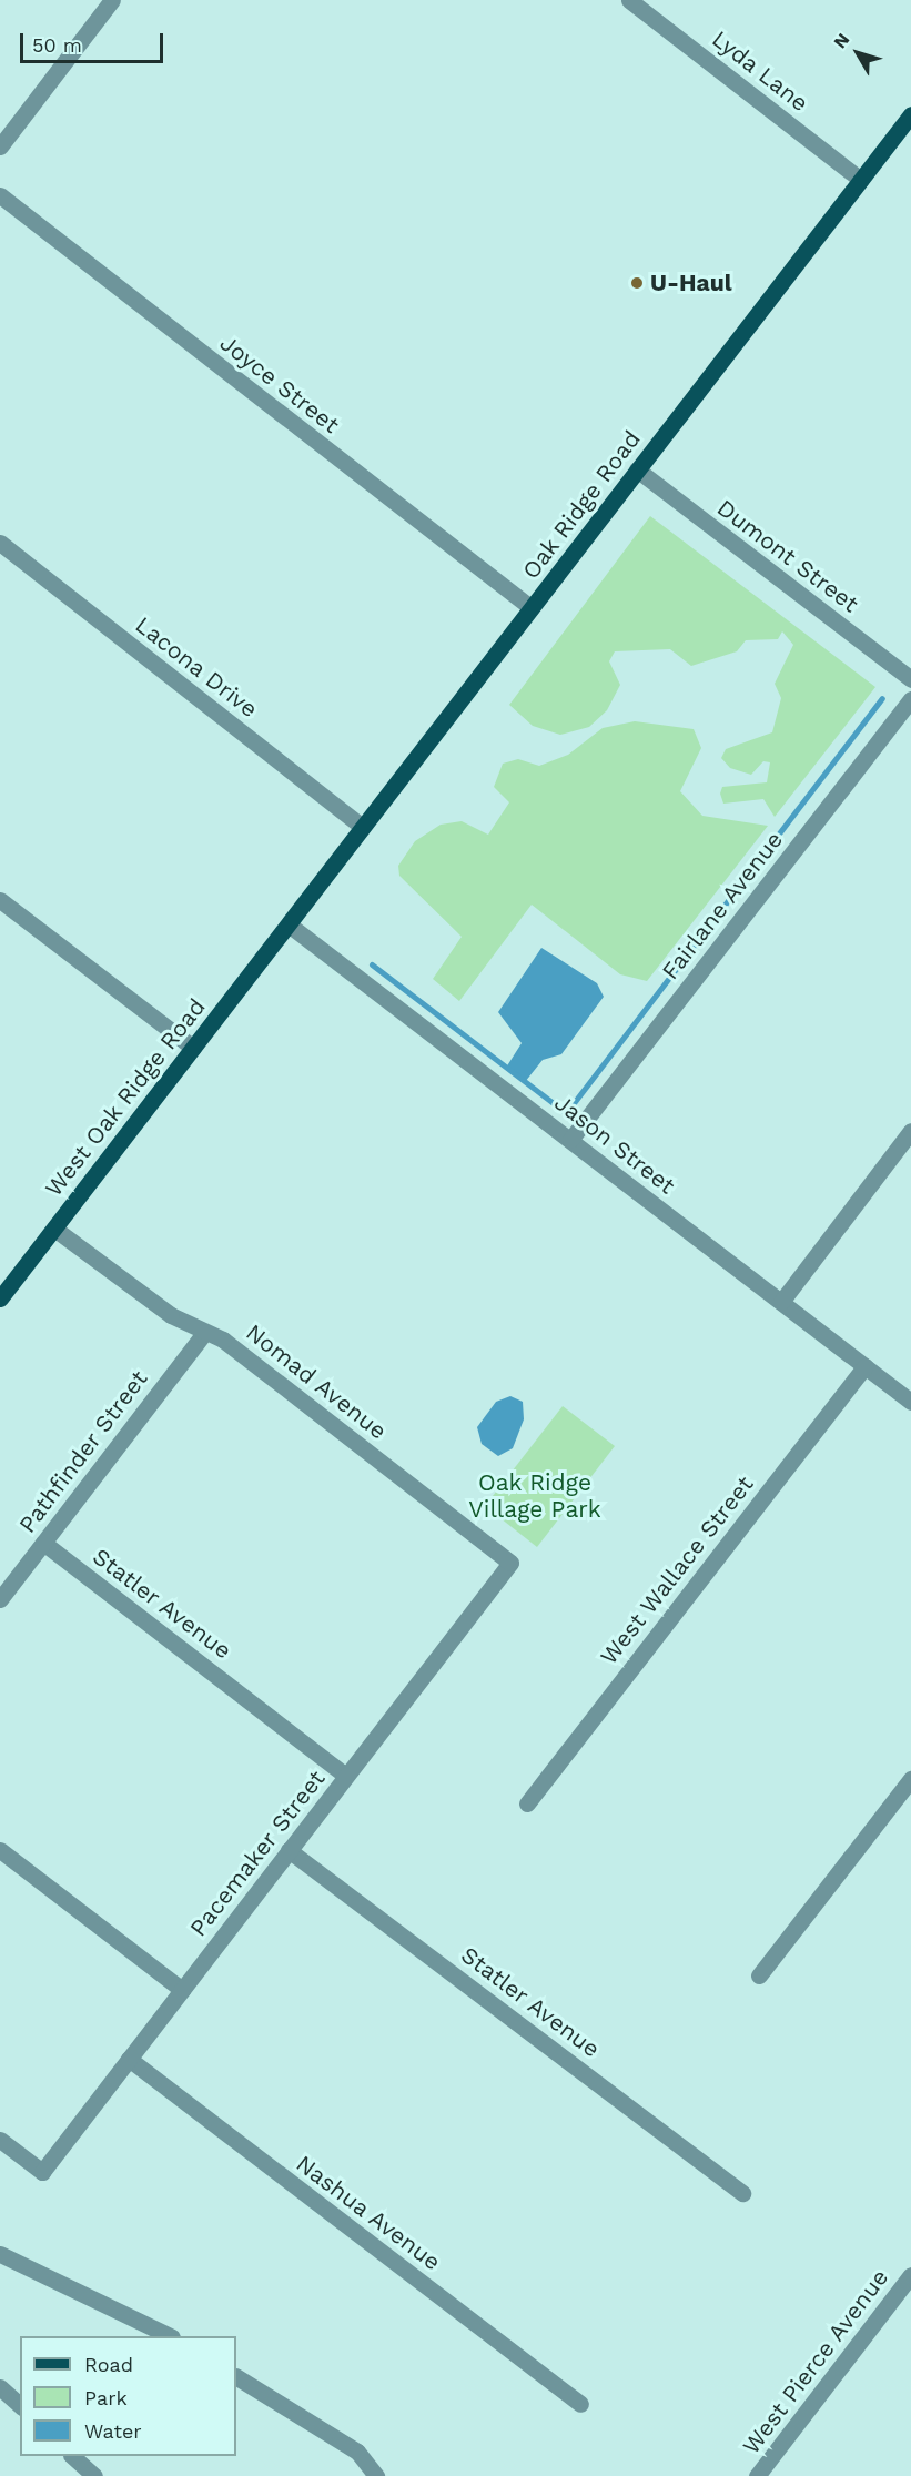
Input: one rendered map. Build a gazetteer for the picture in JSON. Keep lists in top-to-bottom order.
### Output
{
  "streets": {
    "main road": ["Oak Ridge Road", "West Oak Ridge Road"],
    "street": [
      "Lyda Lane",
      "Joyce Street",
      "Dumont Street",
      "Lacona Drive",
      "Fairlane Avenue",
      "Jason Street",
      "Nomad Avenue",
      "Pathfinder Street",
      "West Wallace Street",
      "Statler Avenue",
      "Pacemaker Street",
      "Nashua Avenue",
      "West Pierce Avenue"
    ]
  },
  "crossings": [
    ["Lyda Lane", "Oak Ridge Road"],
    ["Joyce Street", "Oak Ridge Road"],
    ["Oak Ridge Road", "Dumont Street"],
    ["Oak Ridge Road", "Lacona Drive"],
    ["Oak Ridge Road", "West Oak Ridge Road"],
    ["Oak Ridge Road", "Jason Street"],
    ["Fairlane Avenue", "Jason Street"],
    ["West Oak Ridge Road", "Jason Street"],
    ["West Oak Ridge Road", "Nomad Avenue"],
    ["Jason Street", "West Wallace Street"],
    ["Nomad Avenue", "Pathfinder Street"],
    ["Nomad Avenue", "Pacemaker Street"],
    ["Pathfinder Street", "Statler Avenue"],
    ["Statler Avenue", "Pacemaker Street"],
    ["Pacemaker Street", "Nashua Avenue"]
  ],
  "parks": ["Oak Ridge Village Park"],
  "places": ["U-Haul"],
  "legend": ["Road", "Park", "Water"],
  "scale_bar": "50 m",
  "north": "top left"
}
